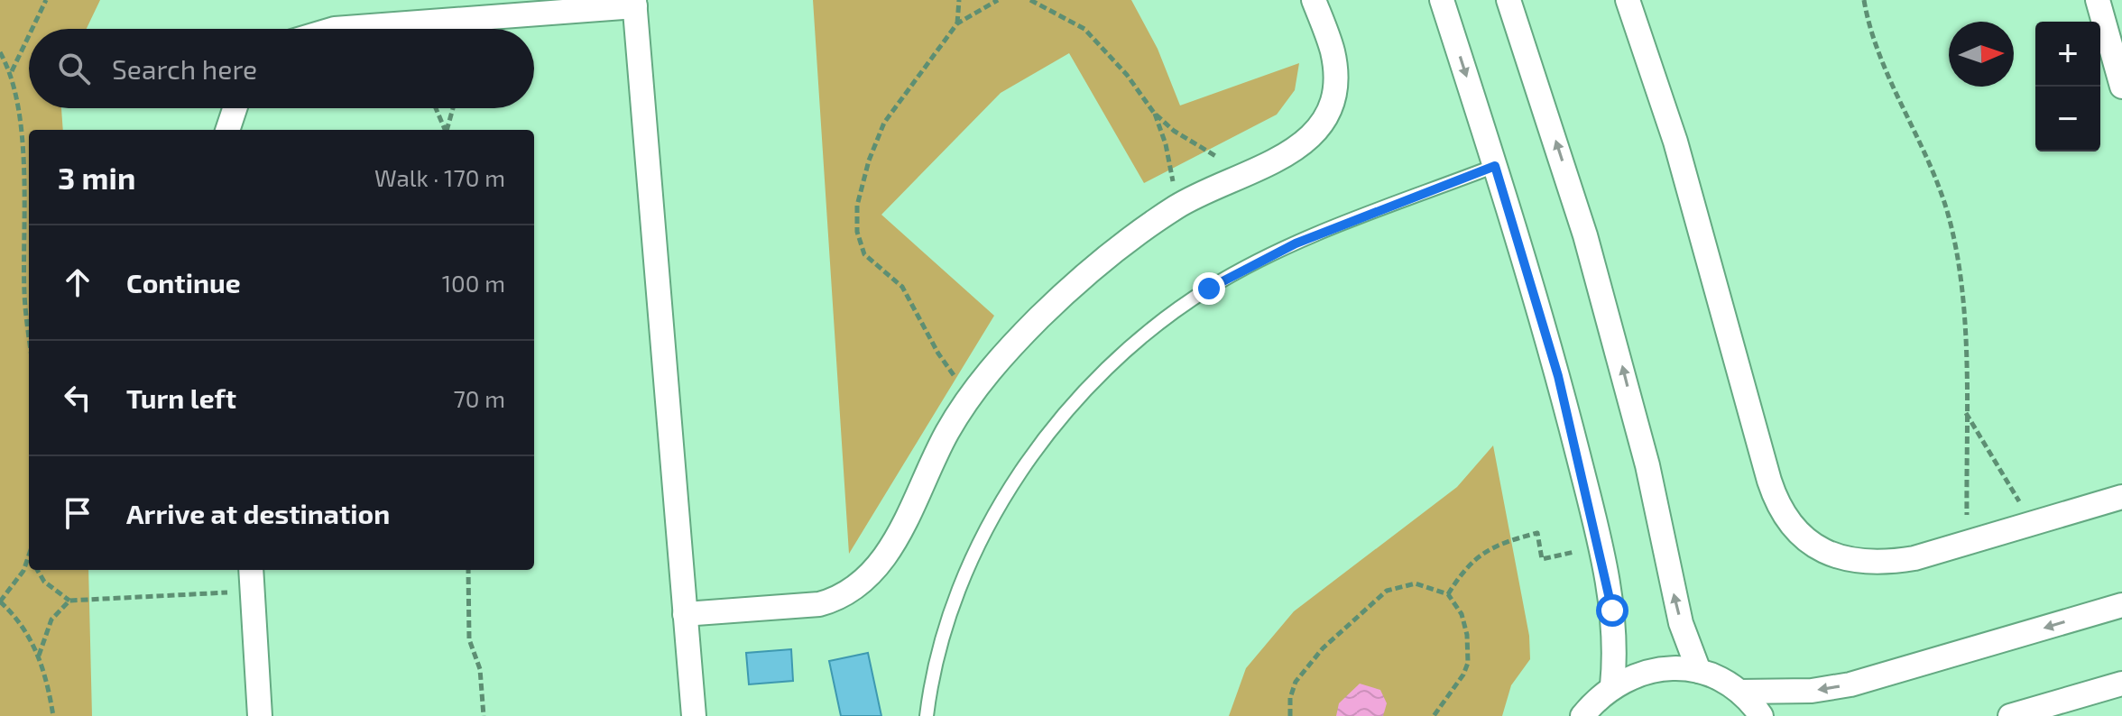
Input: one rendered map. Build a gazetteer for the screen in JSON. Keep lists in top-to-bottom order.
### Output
{
  "north": "right",
  "page": {
    "map_buttons": ["+", "−"],
    "search": "Search here",
    "heading": ["3 min", "Walk · 170 m"],
    "list": [
      ["Continue", "100 m"],
      ["Turn left", "70 m"],
      "Arrive at destination"
    ]
  }
}
